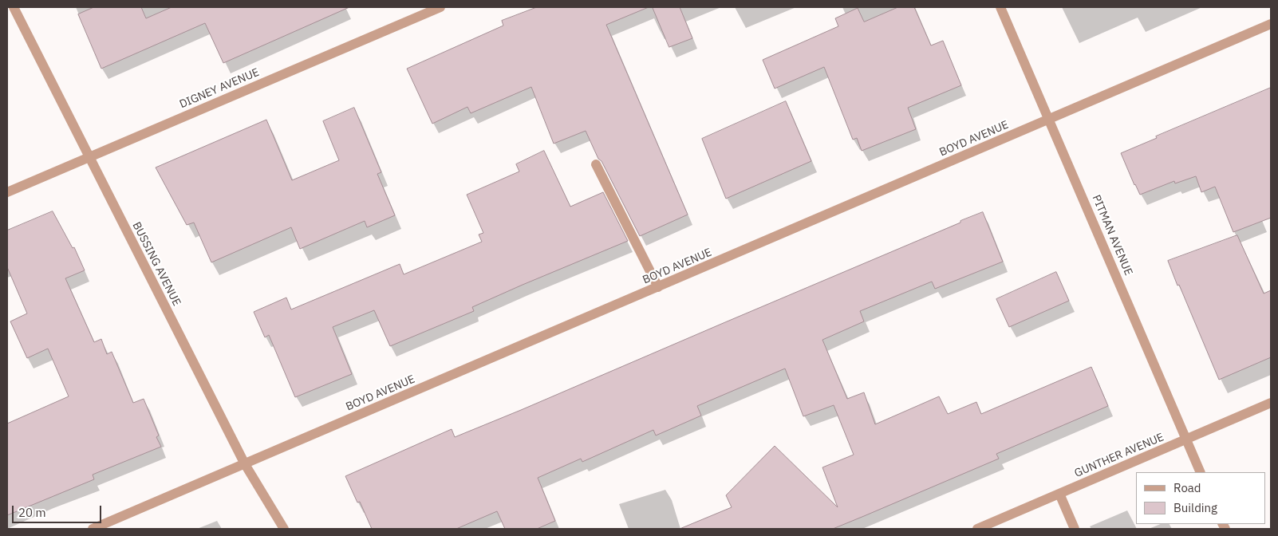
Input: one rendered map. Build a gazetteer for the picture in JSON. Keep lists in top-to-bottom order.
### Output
{
  "streets": {
    "street": [
      "DIGNEY AVENUE",
      "BOYD AVENUE",
      "PITMAN AVENUE",
      "BUSSING AVENUE",
      "GUNTHER AVENUE"
    ]
  },
  "crossings": [
    ["DIGNEY AVENUE", "BUSSING AVENUE"],
    ["BOYD AVENUE", "PITMAN AVENUE"],
    ["BOYD AVENUE", "BUSSING AVENUE"],
    ["PITMAN AVENUE", "GUNTHER AVENUE"]
  ],
  "legend": ["Road", "Building"],
  "scale_bar": "20 m"
}
